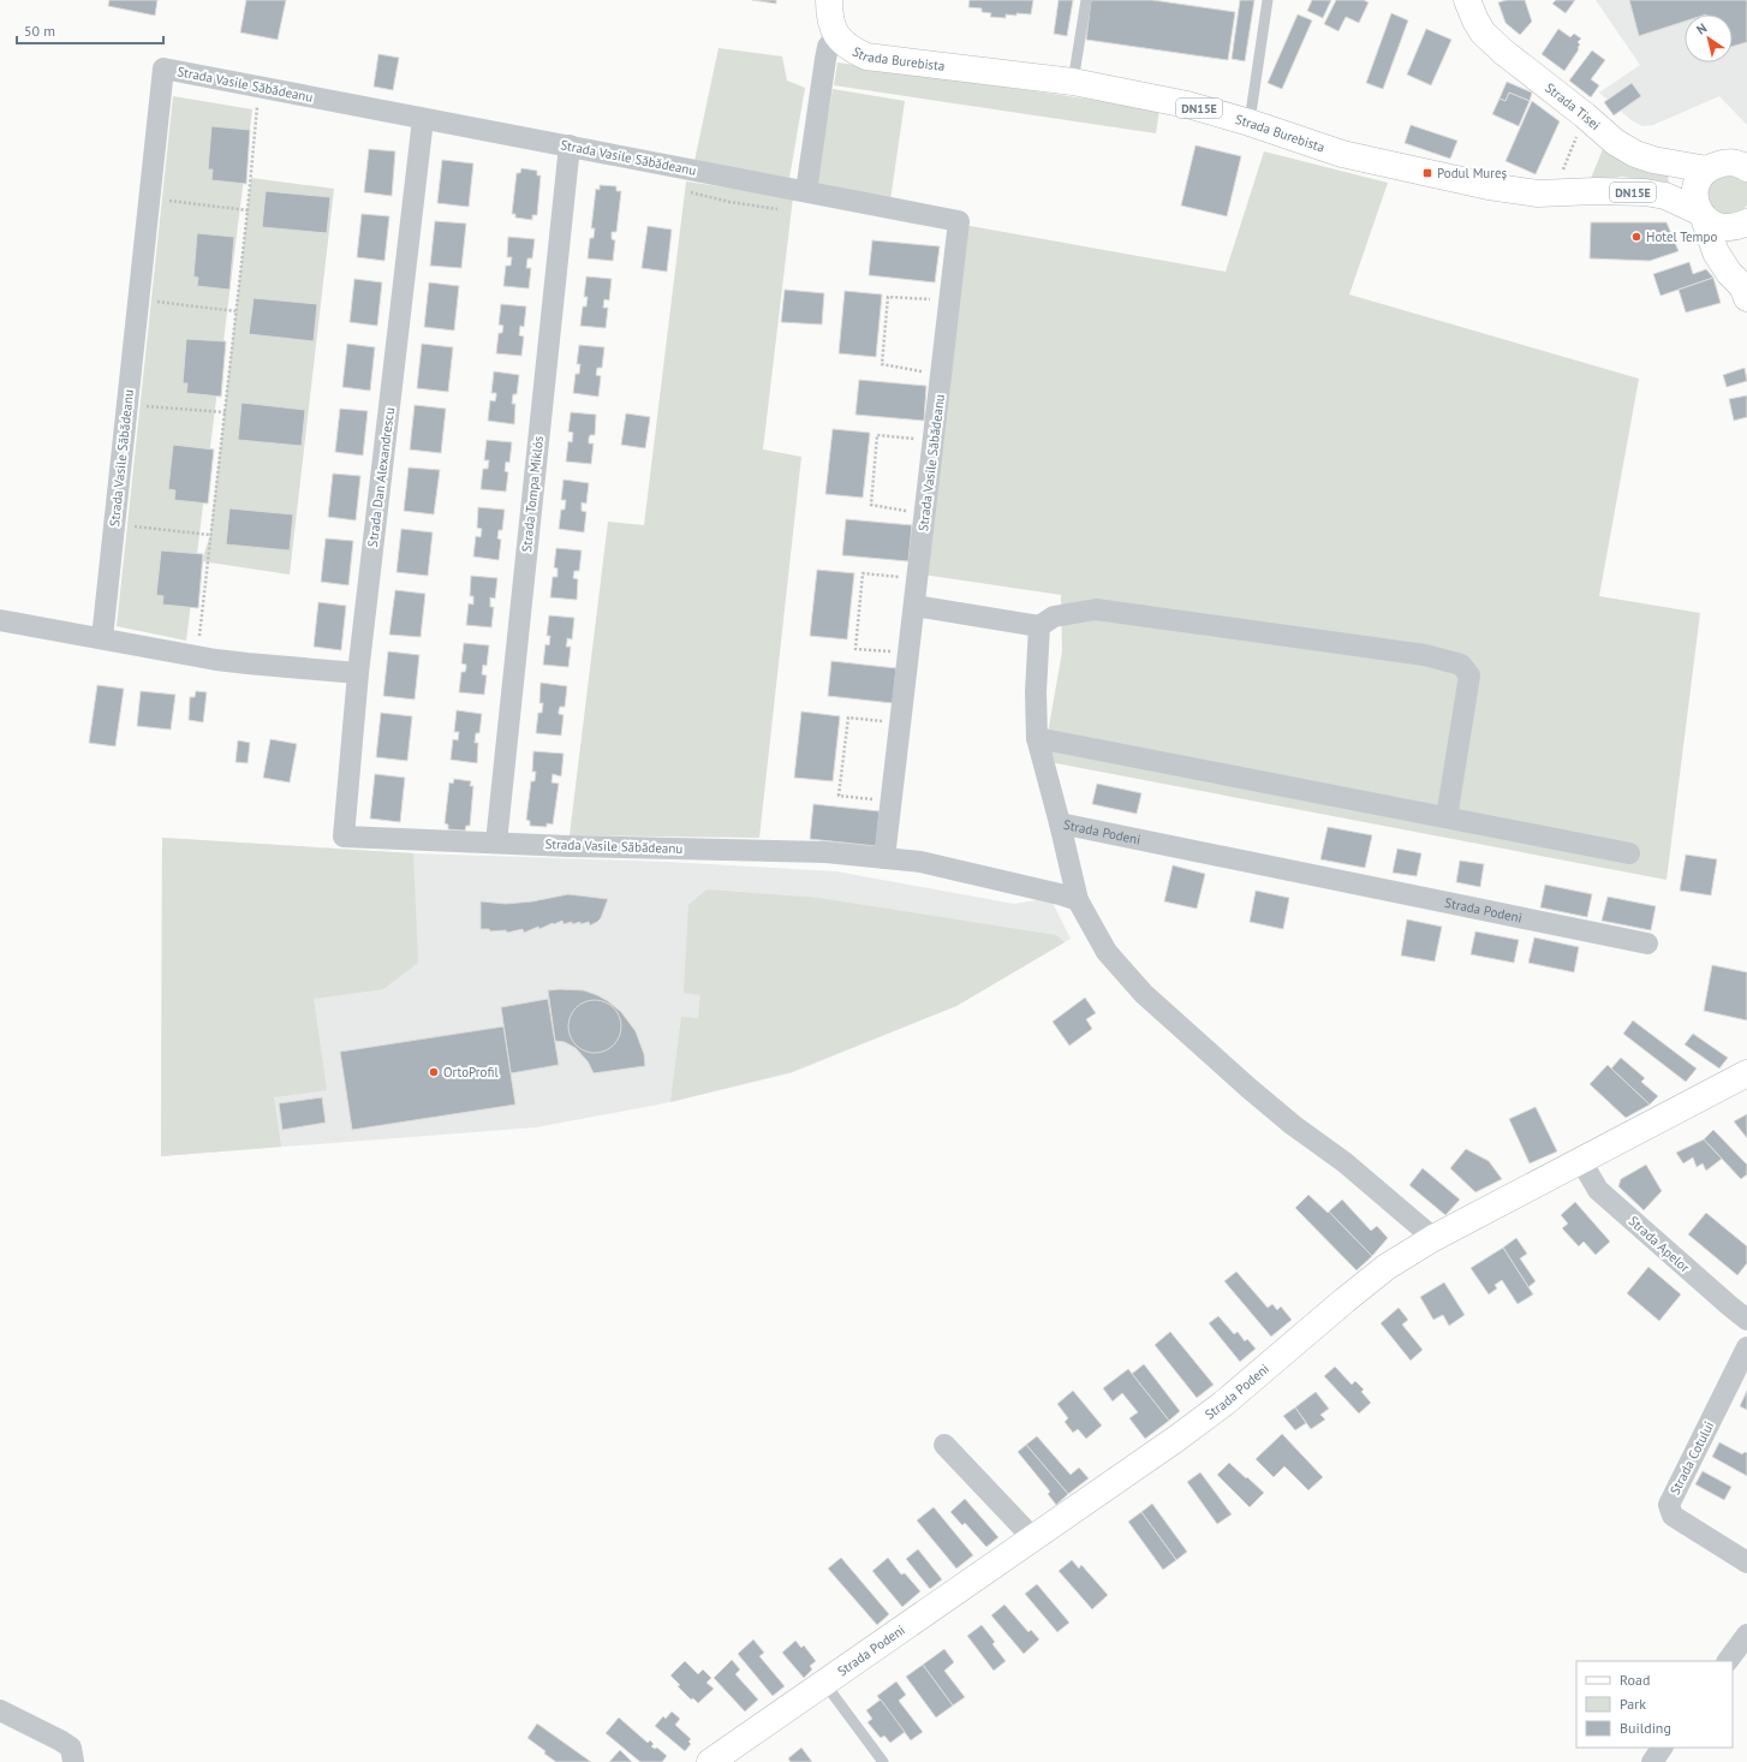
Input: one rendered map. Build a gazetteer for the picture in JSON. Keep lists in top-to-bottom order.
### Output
{
  "streets": {
    "main road": [
      "Strada Burebista",
      "Strada Tisei",
      "DN15E",
      "Strada Podeni"
    ],
    "street": [
      "Strada Vasile Săbădeanu",
      "Strada Dan Alexandrescu",
      "Strada Tompa Miklós",
      "Strada Apelor",
      "Strada Cotului"
    ]
  },
  "crossings": [
    ["Strada Vasile Săbădeanu", "Strada Dan Alexandrescu"],
    ["Strada Vasile Săbădeanu", "Strada Tompa Miklós"],
    ["Strada Vasile Săbădeanu", "Strada Podeni"],
    ["Strada Podeni", "Strada Apelor"]
  ],
  "places": {
    "transit": ["Podul Mureș"],
    "other": ["Hotel Tempo", "OrtoProfil"]
  },
  "legend": ["Road", "Park", "Building"],
  "scale_bar": "50 m",
  "north": "top left"
}
